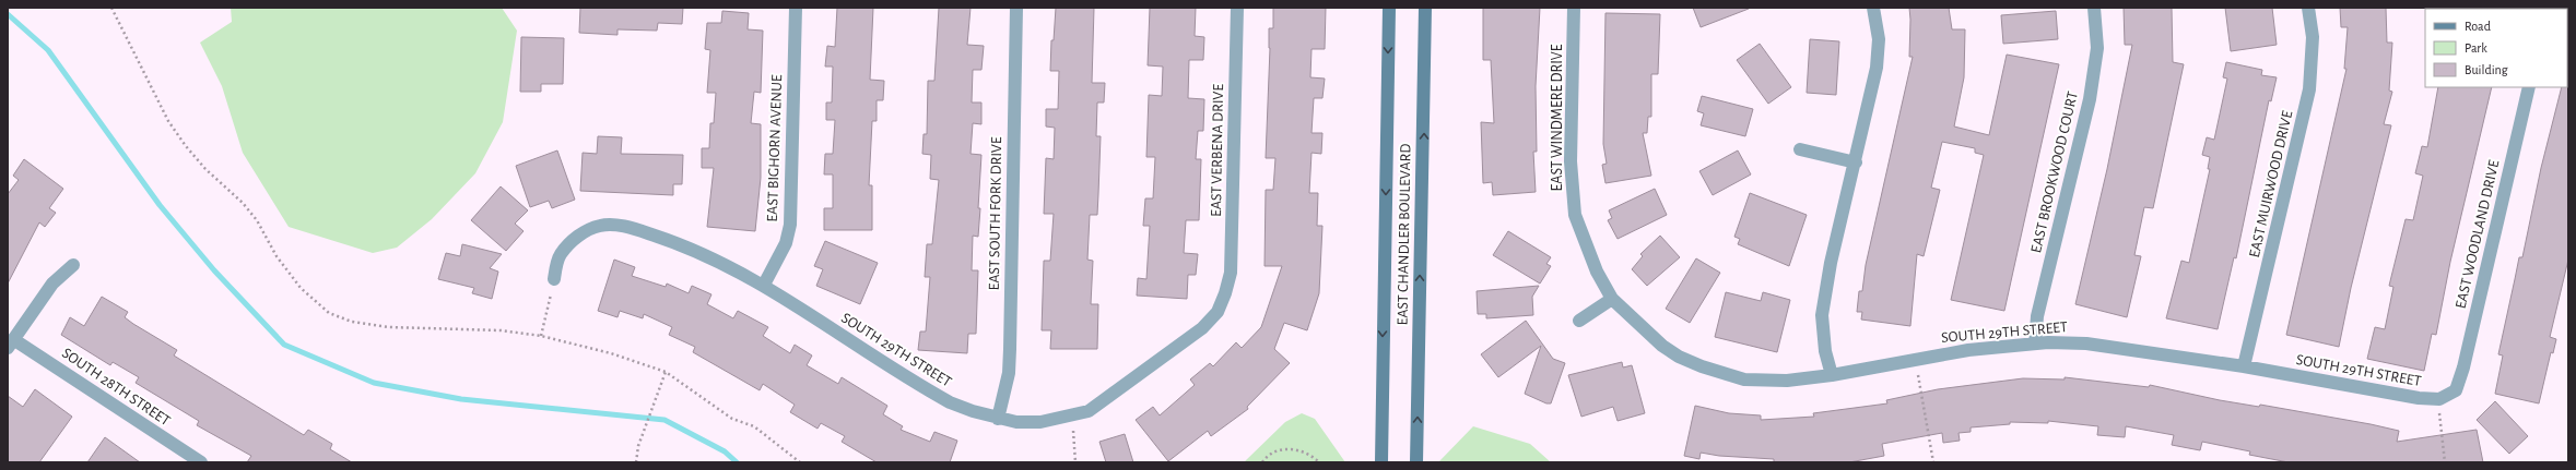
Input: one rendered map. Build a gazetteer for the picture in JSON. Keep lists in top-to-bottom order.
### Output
{
  "streets": {
    "main road": ["EAST CHANDLER BOULEVARD"],
    "street": [
      "EAST WINDMERE DRIVE",
      "EAST BIGHORN AVENUE",
      "EAST VERBENA DRIVE",
      "EAST BROOKWOOD COURT",
      "EAST MUIRWOOD DRIVE",
      "EAST SOUTH FORK DRIVE",
      "EAST WOODLAND DRIVE",
      "SOUTH 29TH STREET",
      "SOUTH 28TH STREET"
    ]
  },
  "crossings": [
    ["EAST WINDMERE DRIVE", "SOUTH 29TH STREET"],
    ["EAST BIGHORN AVENUE", "SOUTH 29TH STREET"],
    ["EAST VERBENA DRIVE", "SOUTH 29TH STREET"],
    ["EAST BROOKWOOD COURT", "SOUTH 29TH STREET"],
    ["EAST MUIRWOOD DRIVE", "SOUTH 29TH STREET"],
    ["EAST SOUTH FORK DRIVE", "SOUTH 29TH STREET"],
    ["EAST WOODLAND DRIVE", "SOUTH 29TH STREET"]
  ],
  "legend": ["Road", "Park", "Building"]
}
